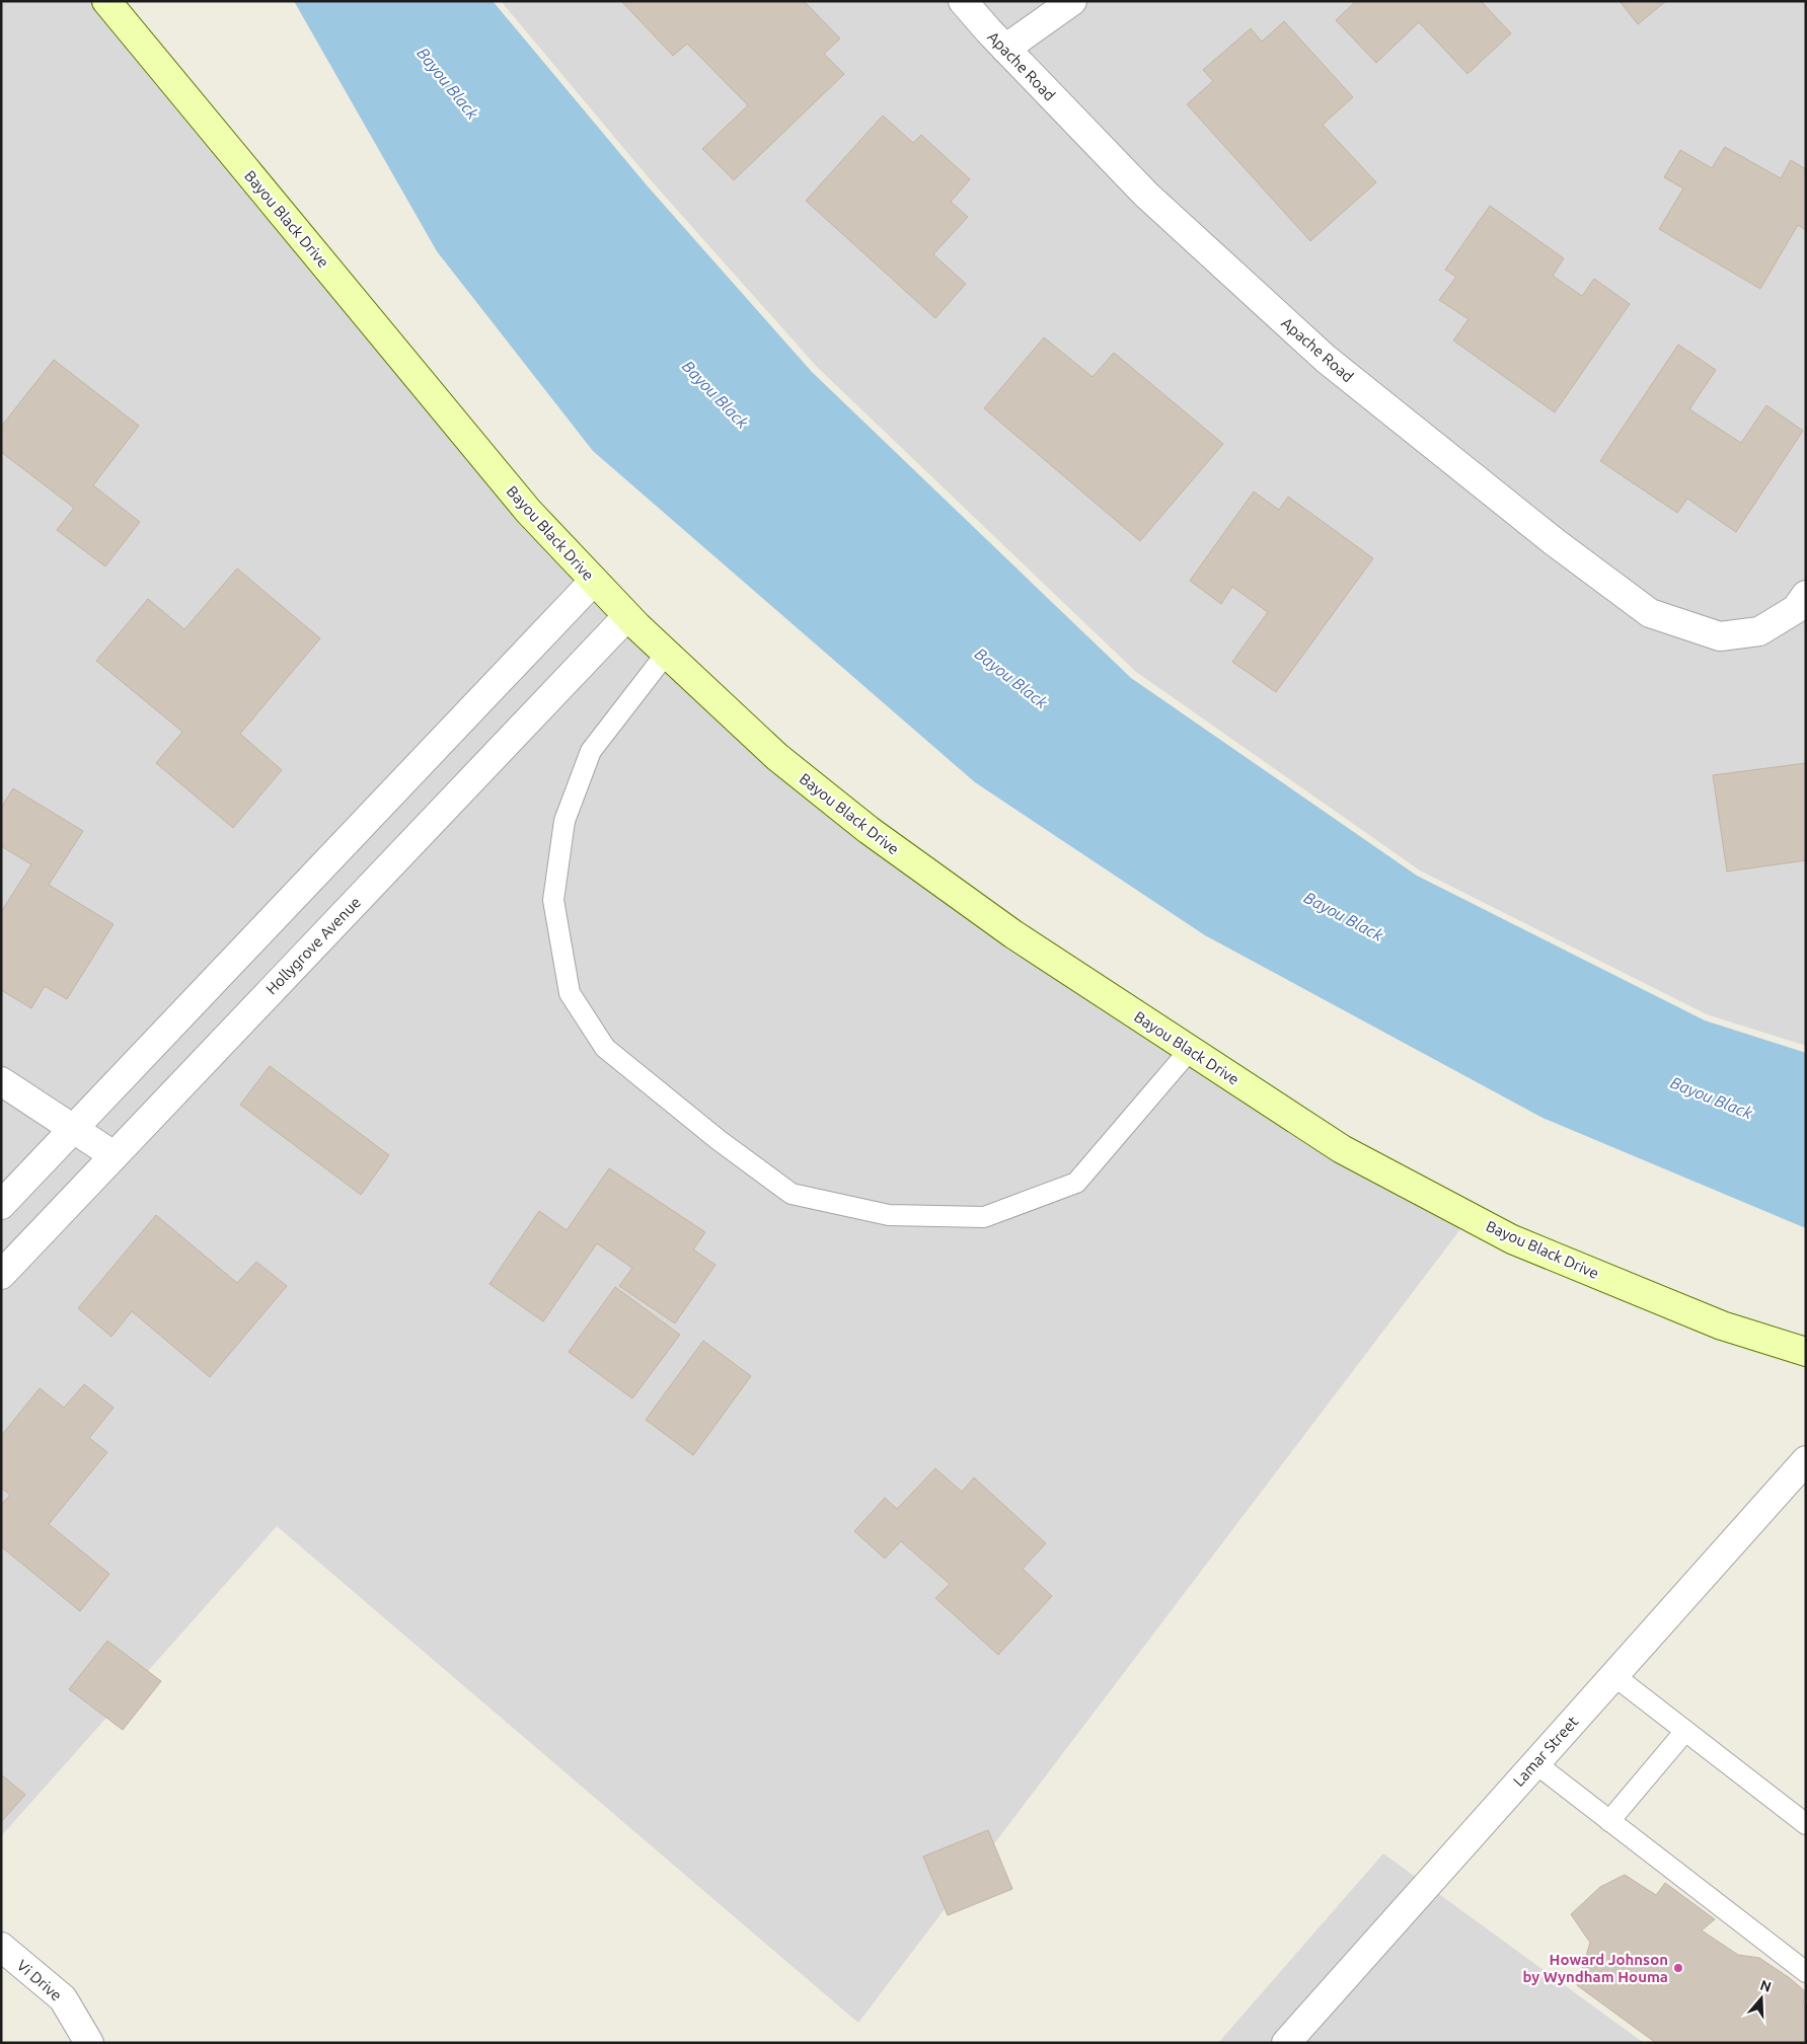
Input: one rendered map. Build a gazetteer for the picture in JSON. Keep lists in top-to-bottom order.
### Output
{
  "streets": {
    "main road": ["Bayou Black Drive"],
    "street": [
      "Apache Road",
      "Hollygrove Avenue",
      "Lamar Street",
      "Vi Drive"
    ]
  },
  "crossings": [
    ["Bayou Black Drive", "Hollygrove Avenue"]
  ],
  "water": ["Bayou Black"],
  "places": ["Howard Johnson by Wyndham Houma"],
  "north": "top"
}
